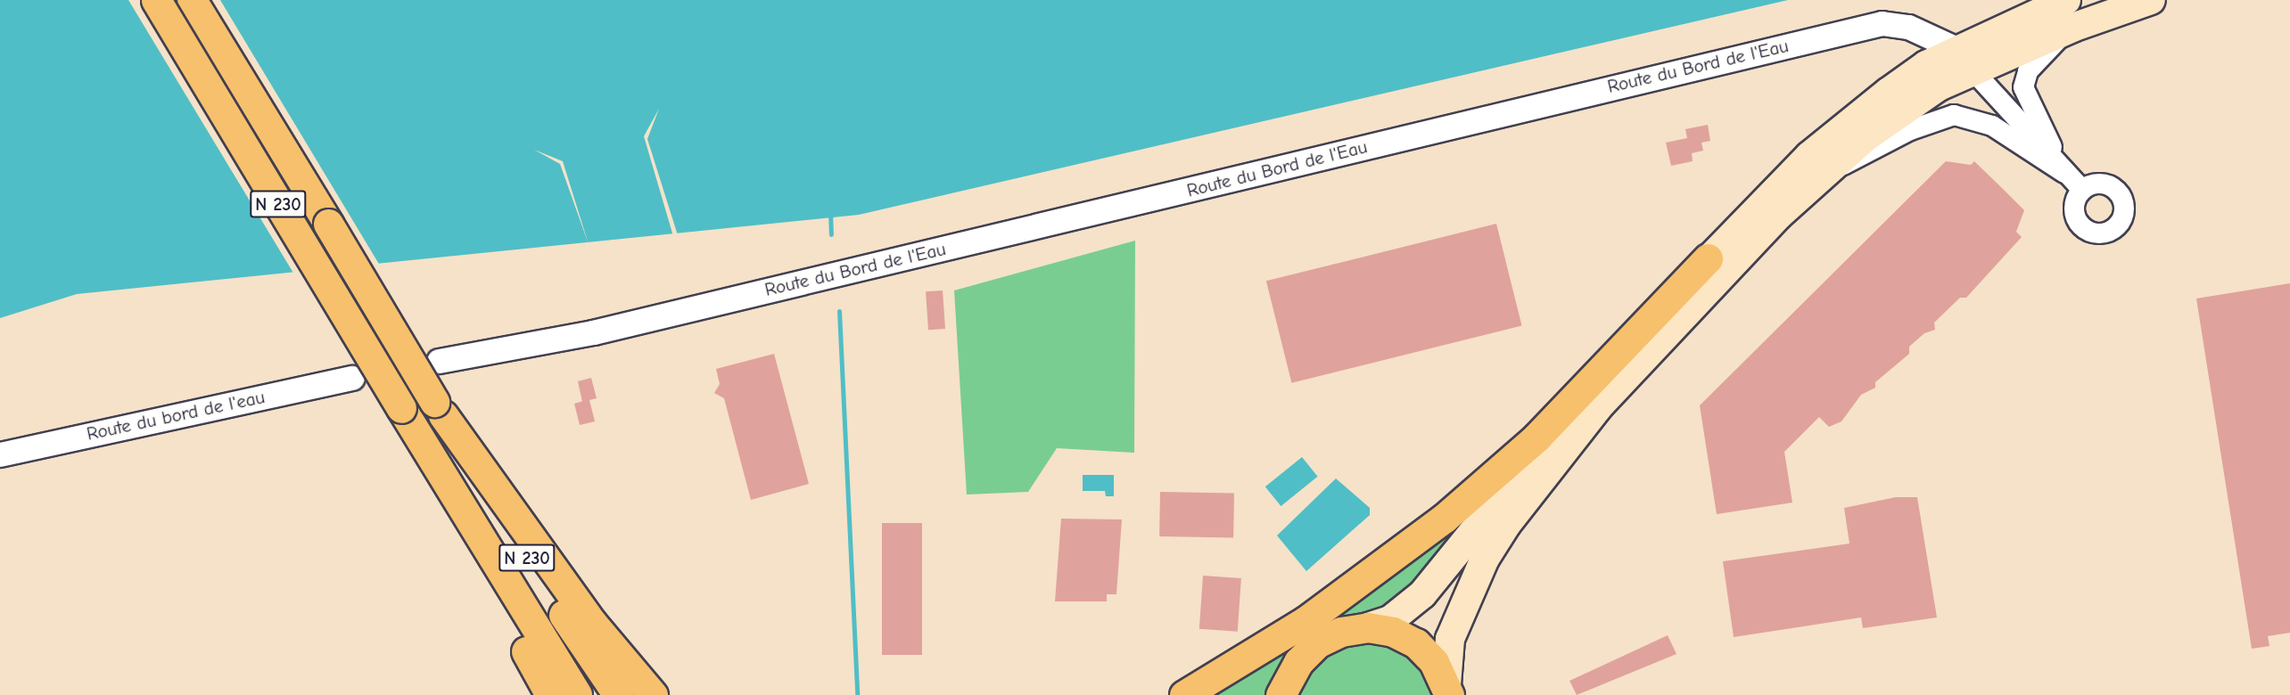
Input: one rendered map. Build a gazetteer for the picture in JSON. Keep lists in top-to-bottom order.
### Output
{
  "streets": {
    "main road": ["N 230"],
    "street": ["Route du Bord de l'Eau", "Route du bord de l'eau"]
  }
}
